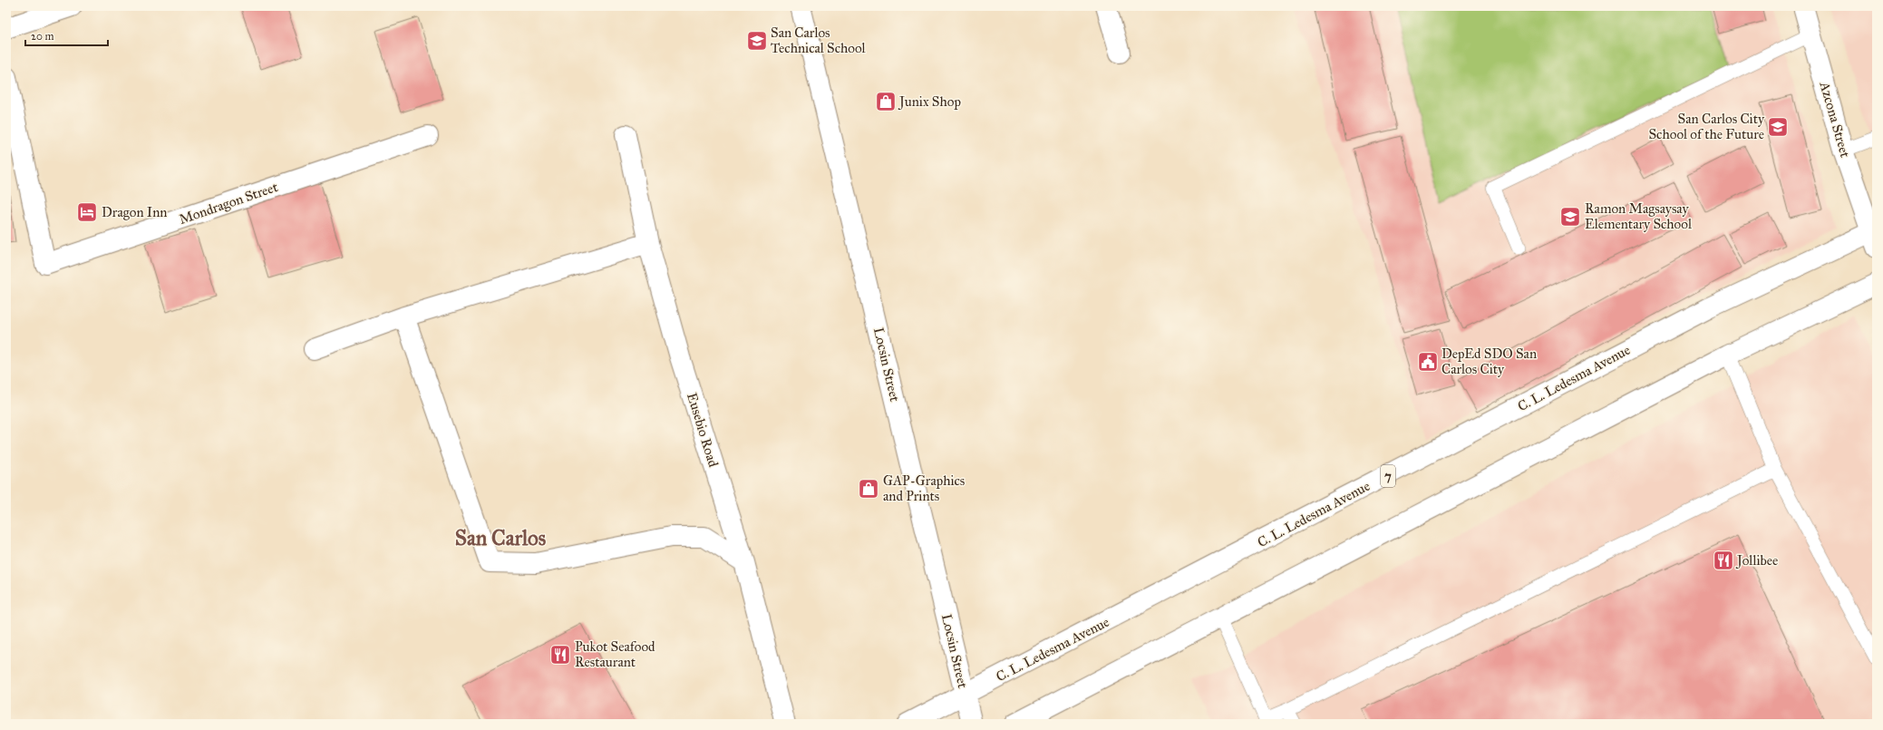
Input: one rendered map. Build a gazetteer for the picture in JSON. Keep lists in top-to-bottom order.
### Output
{
  "streets": {
    "main road": [
      "Azcona Street",
      "Mondragon Street",
      "Locsin Street",
      "C. L. Ledesma Avenue",
      "Eusebio Road",
      "7"
    ]
  },
  "crossings": [
    ["Azcona Street", "C. L. Ledesma Avenue"],
    ["Locsin Street", "C. L. Ledesma Avenue"]
  ],
  "districts": ["San Carlos"],
  "places": {
    "school or university": ["San Carlos Technical School", "San Carlos City School of the Future", "Ramon Magsaysay Elementary School"],
    "shop": ["Junix Shop", "GAP-Graphics and Prints"],
    "hotel": ["Dragon Inn"],
    "public building": ["DepEd SDO San Carlos City"],
    "restaurant": ["Jollibee", "Pukot Seafood Restaurant"]
  },
  "scale_bar": "20 m"
}
